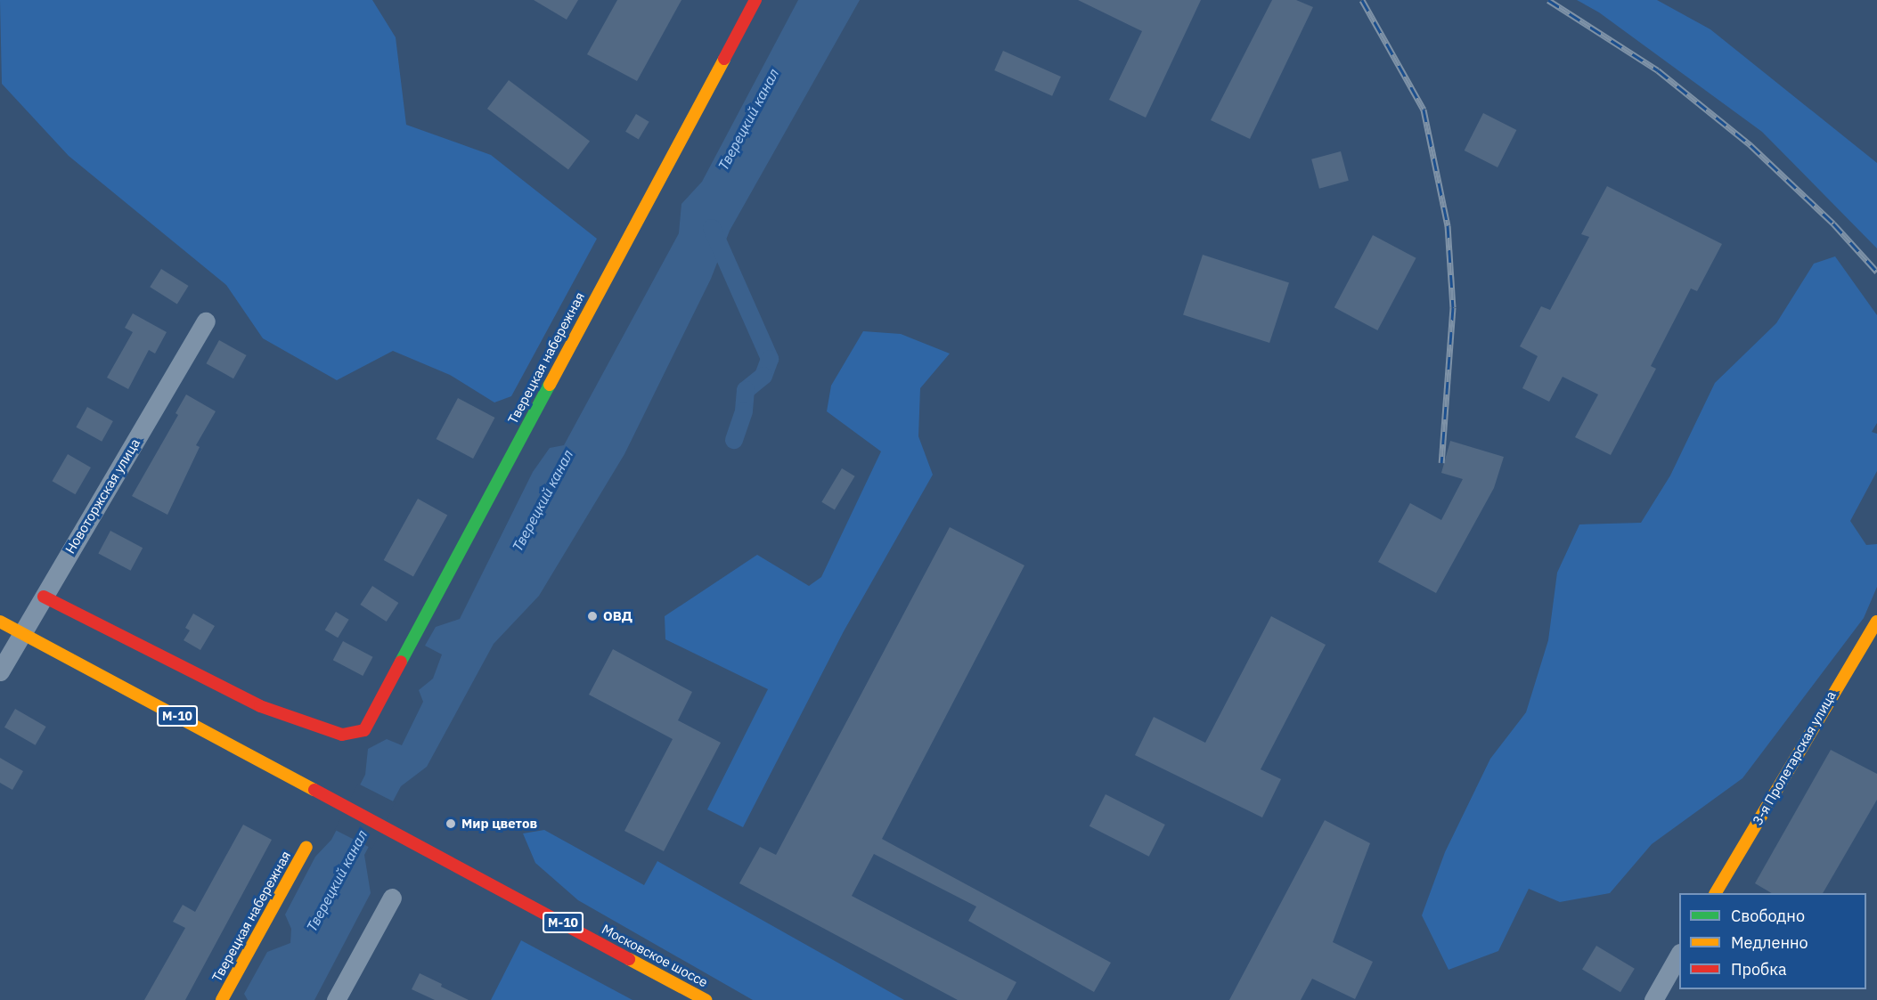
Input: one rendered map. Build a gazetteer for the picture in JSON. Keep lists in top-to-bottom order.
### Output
{
  "streets": {
    "main road": [
      "Тверецкая набережная",
      "М-10",
      "3-я Пролетарская улица",
      "Московское шоссе"
    ],
    "street": ["Новоторжская улица"]
  },
  "crossings": [
    ["Тверецкая набережная", "Новоторжская улица"],
    ["Новоторжская улица", "М-10"],
    ["Новоторжская улица", "Московское шоссе"],
    ["М-10", "Московское шоссе"]
  ],
  "water": ["Тверецкий канал"],
  "places": ["ОВД", "Мир цветов"],
  "legend": ["Свободно", "Медленно", "Пробка"]
}
